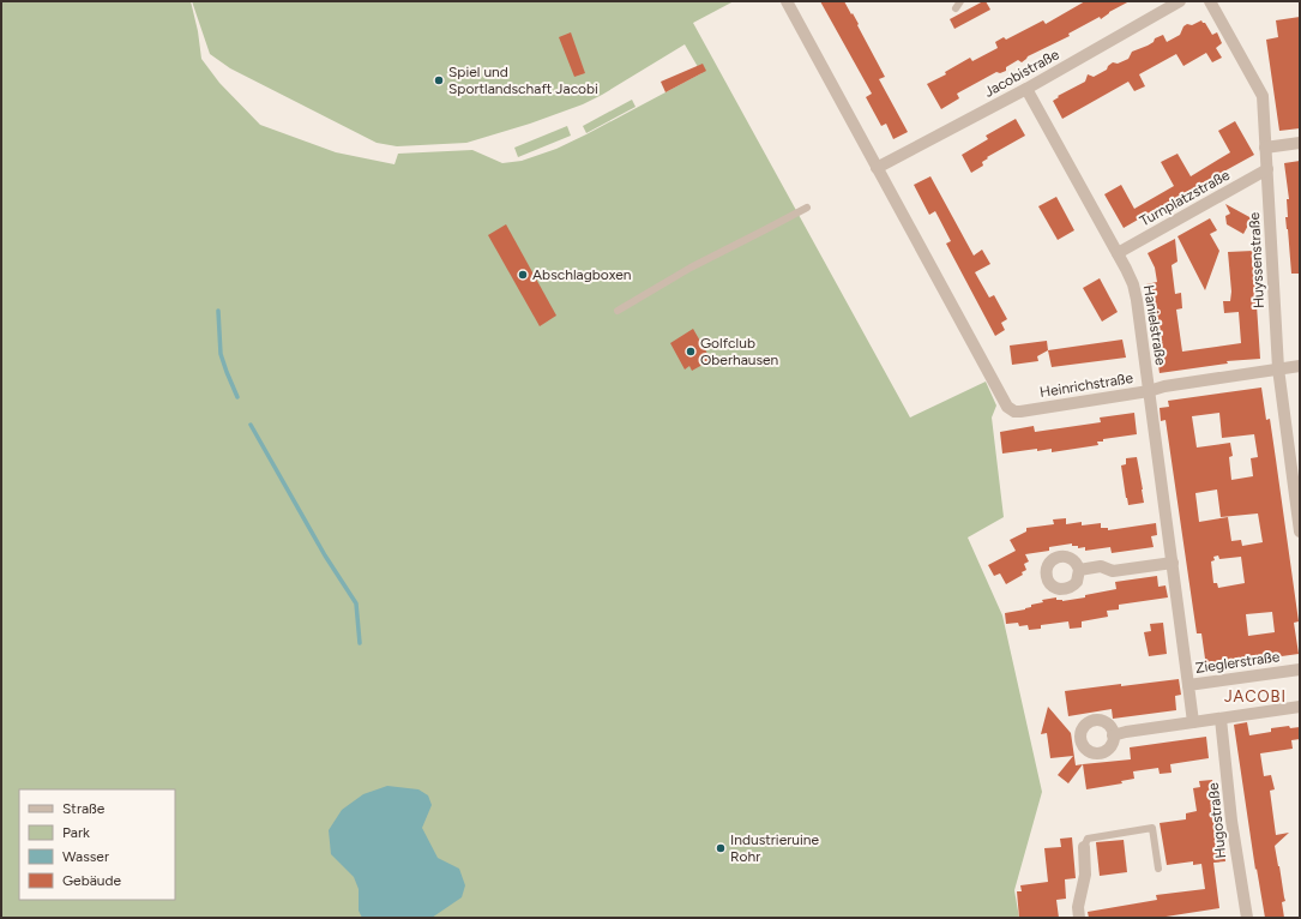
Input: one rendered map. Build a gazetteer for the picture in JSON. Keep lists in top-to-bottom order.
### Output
{
  "streets": {
    "street": [
      "Jacobistraße",
      "Turnplatzstraße",
      "Huyssenstraße",
      "Hanielstraße",
      "Heinrichstraße",
      "Zieglerstraße",
      "Hugostraße"
    ]
  },
  "crossings": [
    ["Jacobistraße", "Hanielstraße"],
    ["Jacobistraße", "Heinrichstraße"],
    ["Turnplatzstraße", "Huyssenstraße"],
    ["Turnplatzstraße", "Hanielstraße"],
    ["Huyssenstraße", "Heinrichstraße"],
    ["Hanielstraße", "Heinrichstraße"],
    ["Hanielstraße", "Zieglerstraße"]
  ],
  "districts": ["JACOBI"],
  "places": [
    "Spiel und Sportlandschaft Jacobi",
    "Abschlagboxen",
    "Golfclub Oberhausen",
    "Industrieruine Rohr"
  ],
  "legend": [
    "Straße",
    "Park",
    "Wasser",
    "Gebäude"
  ]
}
